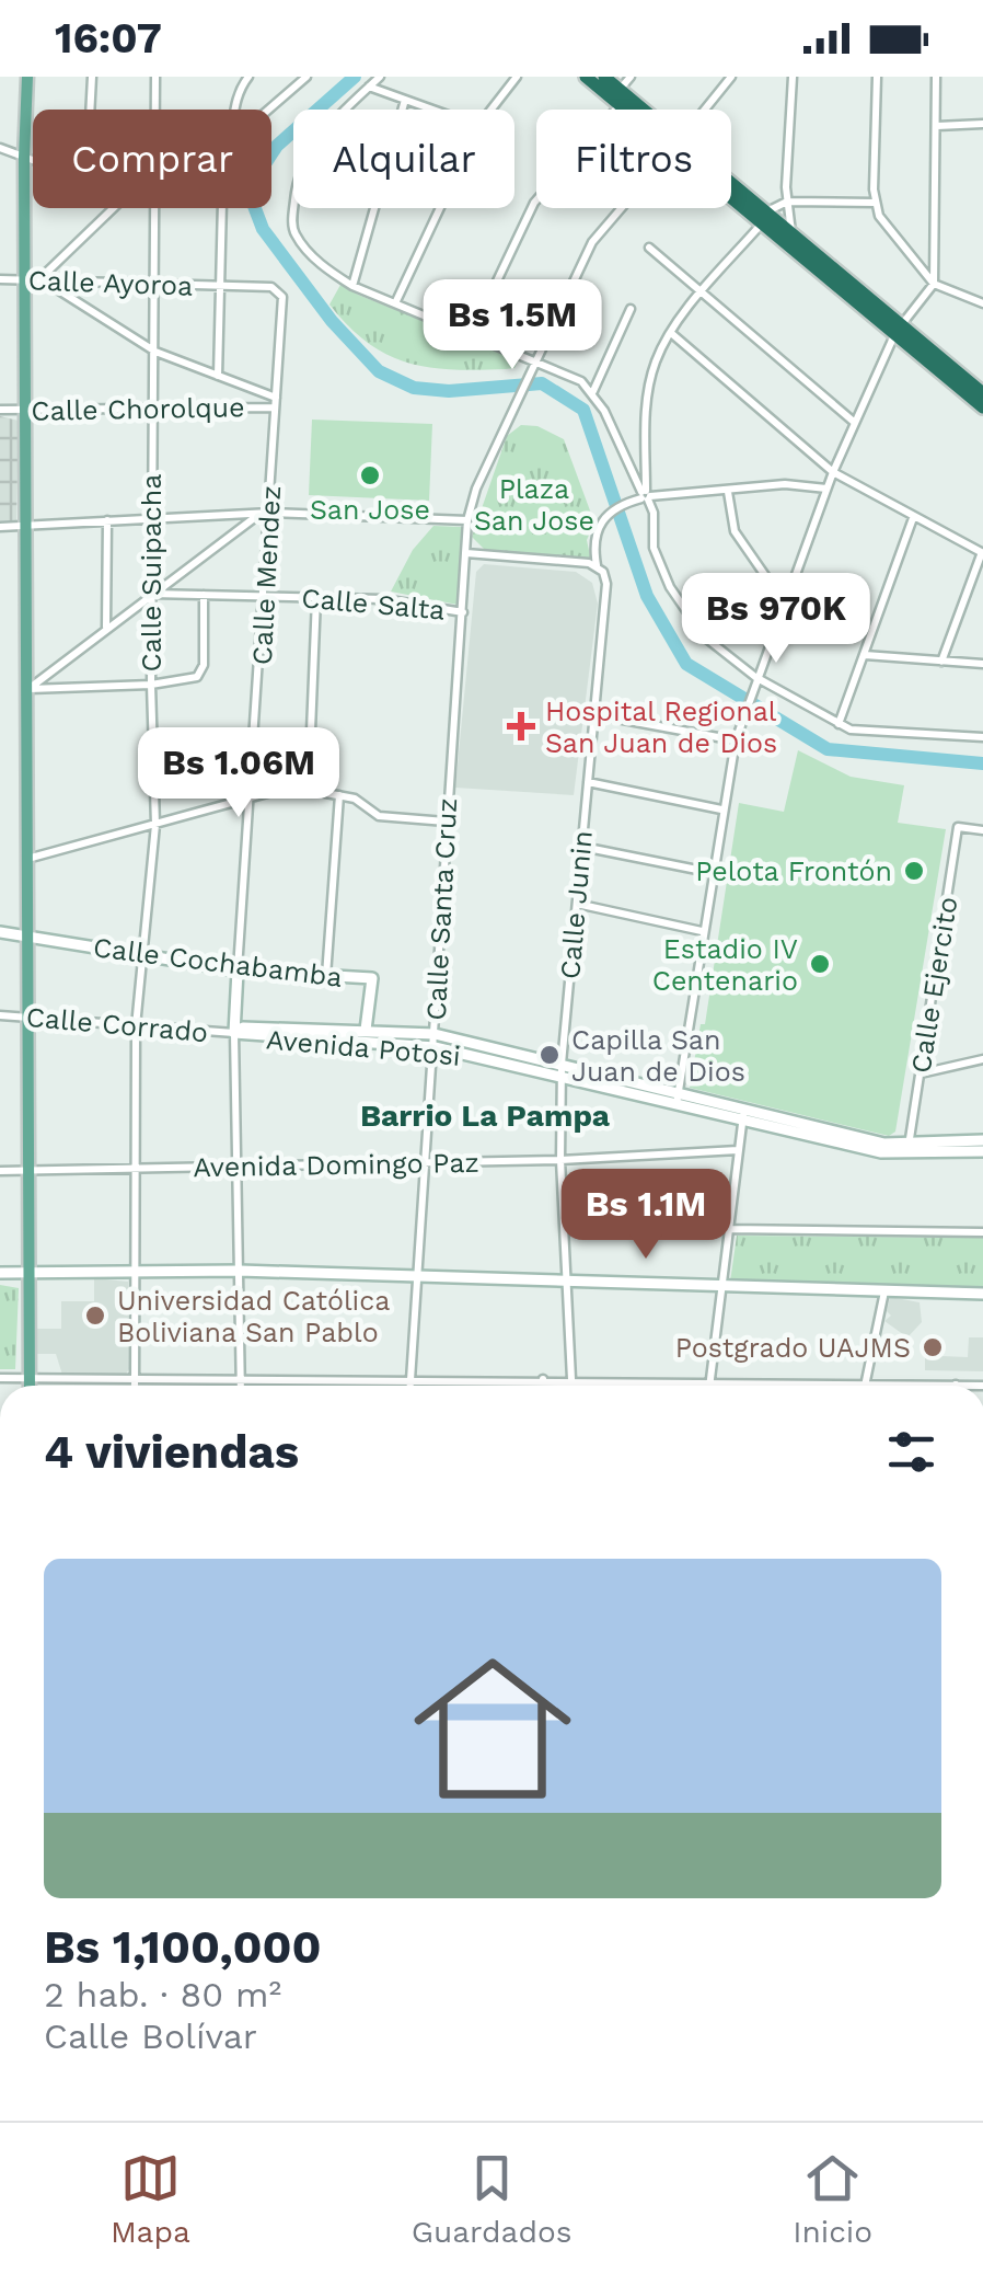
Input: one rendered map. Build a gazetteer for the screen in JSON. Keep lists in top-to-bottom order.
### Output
{
  "streets": {
    "street": [
      "Calle Ayoroa",
      "Calle Chorolque",
      "Calle Suipacha",
      "Calle Mendez",
      "Calle Salta",
      "Calle Junin",
      "Calle Santa Cruz",
      "Calle Cochabamba",
      "Calle Ejercito",
      "Calle Corrado",
      "Avenida Potosi",
      "Avenida Domingo Paz"
    ]
  },
  "crossings": [
    ["Calle Ayoroa", "Calle Suipacha"],
    ["Calle Ayoroa", "Calle Mendez"],
    ["Calle Chorolque", "Calle Suipacha"],
    ["Calle Chorolque", "Calle Mendez"],
    ["Calle Suipacha", "Calle Salta"],
    ["Calle Suipacha", "Calle Cochabamba"],
    ["Calle Suipacha", "Calle Corrado"],
    ["Calle Suipacha", "Avenida Domingo Paz"],
    ["Calle Mendez", "Calle Salta"],
    ["Calle Mendez", "Calle Cochabamba"],
    ["Calle Mendez", "Calle Corrado"],
    ["Calle Mendez", "Avenida Potosi"],
    ["Calle Mendez", "Avenida Domingo Paz"],
    ["Calle Salta", "Calle Santa Cruz"],
    ["Calle Junin", "Avenida Potosi"],
    ["Calle Junin", "Avenida Domingo Paz"],
    ["Calle Santa Cruz", "Avenida Potosi"],
    ["Calle Santa Cruz", "Avenida Domingo Paz"],
    ["Calle Cochabamba", "Avenida Potosi"],
    ["Calle Ejercito", "Avenida Potosi"],
    ["Calle Corrado", "Avenida Potosi"]
  ],
  "districts": ["Barrio La Pampa"],
  "parks": ["Plaza San Jose"],
  "places": {
    "other": [
      "San Jose",
      "Pelota Frontón",
      "Estadio IV Centenario",
      "Capilla San Juan de Dios",
      "Universidad Católica Boliviana San Pablo",
      "Postgrado UAJMS"
    ],
    "health": ["Hospital Regional San Juan de Dios"]
  },
  "page": {
    "status": "16:07",
    "chip": ["Comprar", "Alquilar", "Filtros"],
    "price": [
      "Bs 1.5M",
      "Bs 970K",
      "Bs 1.06M",
      "Bs 1.1M"
    ],
    "heading": "4 viviendas",
    "list": [
      {
        "name": "Bs 1,100,000",
        "note": "2 hab. · 80 m² · Calle Bolívar"
      }
    ],
    "tabs": ["Mapa", "Guardados", "Inicio"]
  }
}
